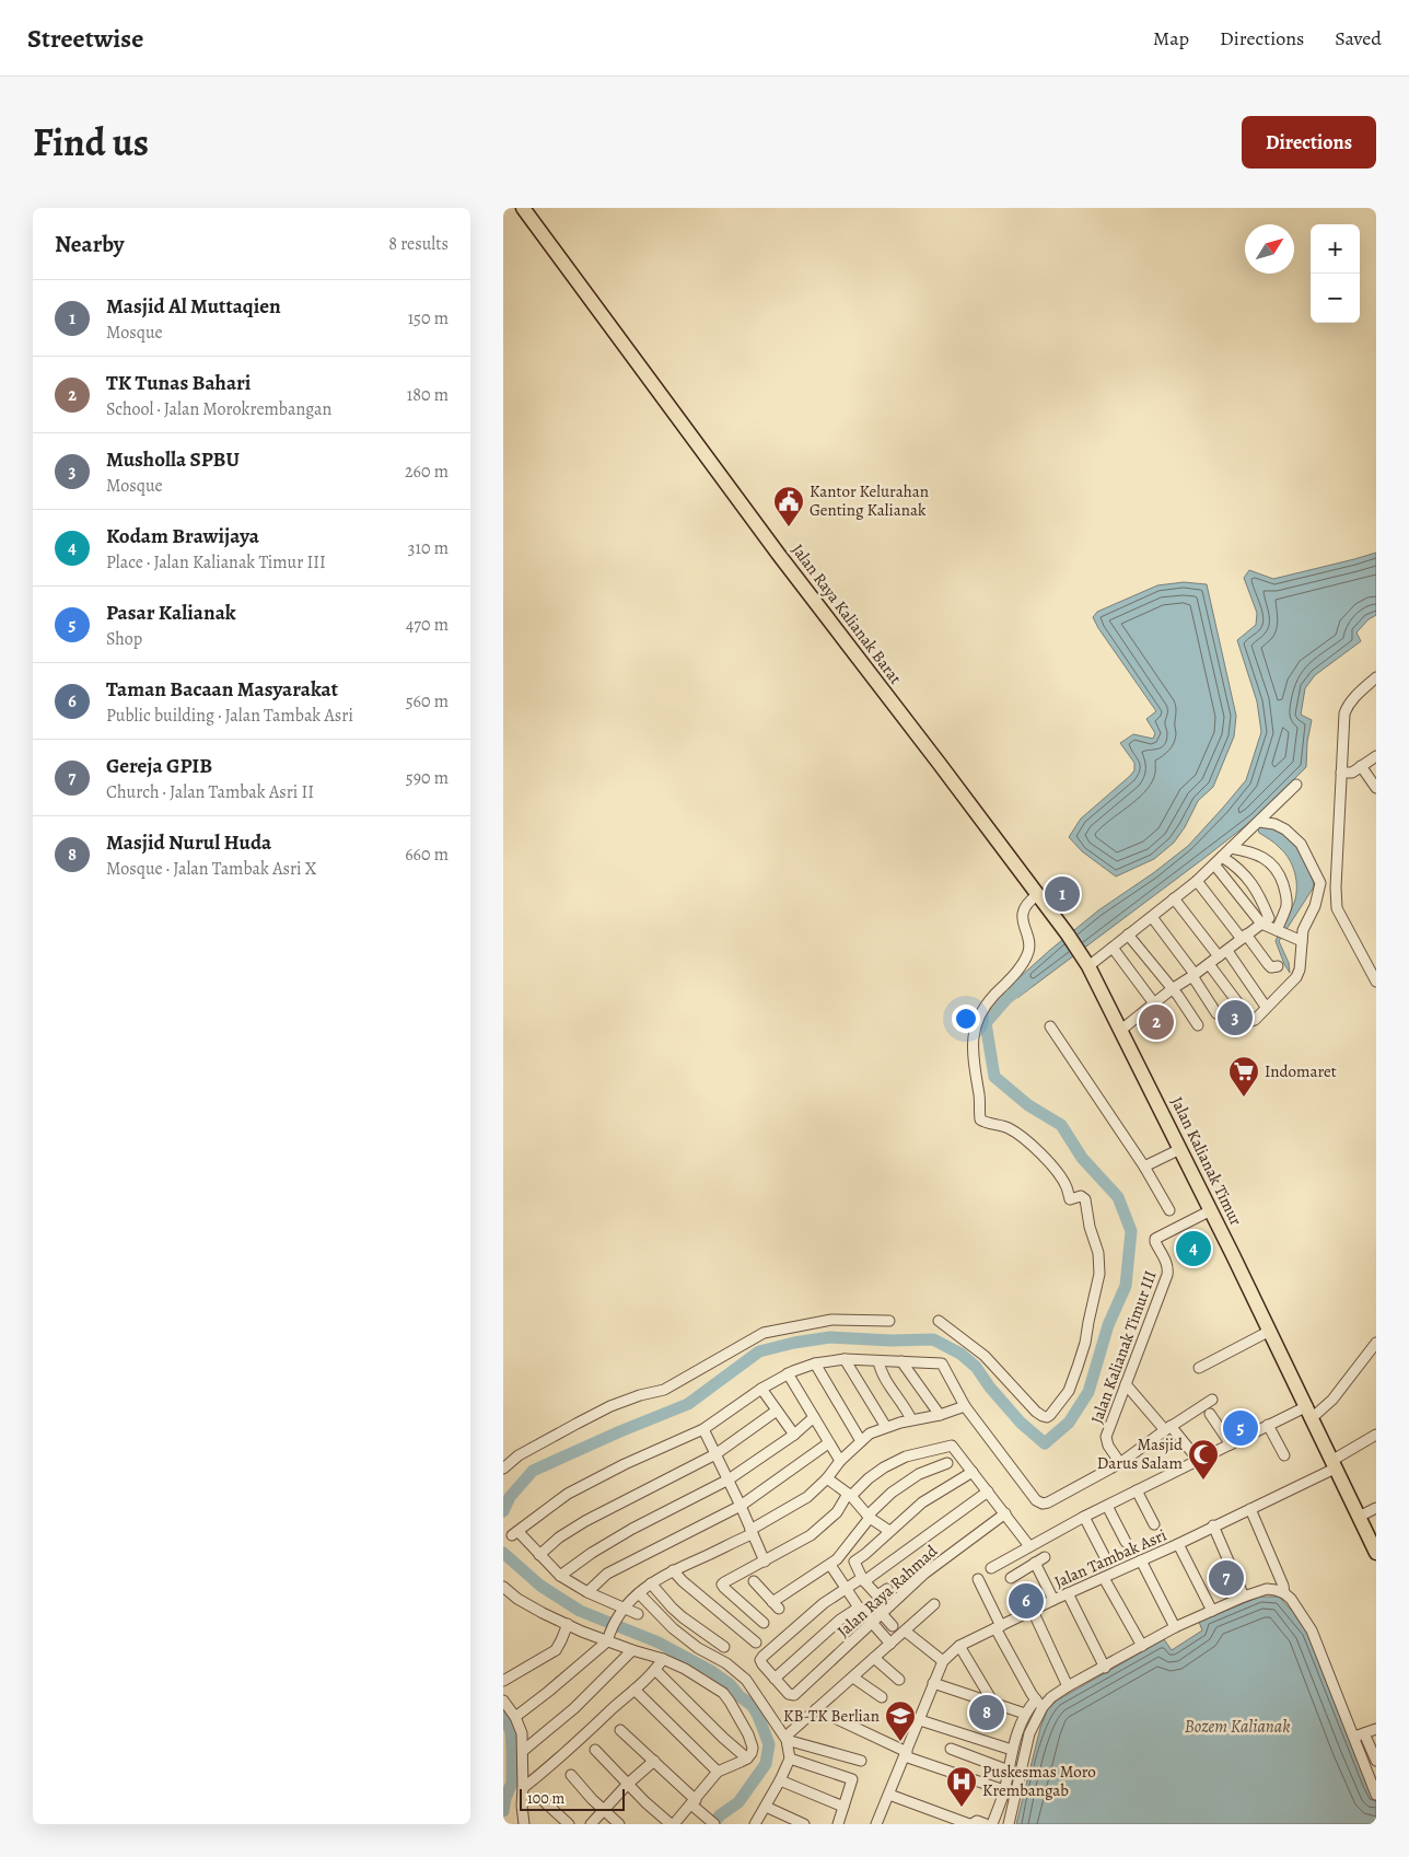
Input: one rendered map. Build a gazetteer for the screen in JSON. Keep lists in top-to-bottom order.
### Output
{
  "streets": {
    "highway": ["Jalan Raya Kalianak Barat", "Jalan Kalianak Timur"],
    "street": ["Jalan Kalianak Timur III", "Jalan Tambak Asri", "Jalan Raya Rahmad"]
  },
  "crossings": [
    ["Jalan Raya Kalianak Barat", "Jalan Kalianak Timur"],
    ["Jalan Kalianak Timur", "Jalan Kalianak Timur III"],
    ["Jalan Kalianak Timur", "Jalan Tambak Asri"]
  ],
  "water": ["Bozem Kalianak"],
  "places": {
    "public building": ["Kantor Kelurahan Genting Kalianak"],
    "supermarket": ["Indomaret"],
    "mosque": ["Masjid Darus Salam"],
    "school or university": ["KB-TK Berlian"],
    "hospital": ["Puskesmas Moro Krembangab"]
  },
  "scale_bar": "100 m",
  "north": "top right",
  "page": {
    "header": "Streetwise",
    "nav": ["Map", "Directions", "Saved"],
    "title": "Find us",
    "buttons": "Directions",
    "heading": ["Nearby", "8 results"],
    "map_buttons": ["+", "−"],
    "list": [
      {
        "mark": "1",
        "name": "Masjid Al Muttaqien",
        "note": "Mosque",
        "value": "150 m"
      },
      {
        "mark": "2",
        "name": "TK Tunas Bahari",
        "note": "School · Jalan Morokrembangan",
        "value": "180 m"
      },
      {
        "mark": "3",
        "name": "Musholla SPBU",
        "note": "Mosque",
        "value": "260 m"
      },
      {
        "mark": "4",
        "name": "Kodam Brawijaya",
        "note": "Place · Jalan Kalianak Timur III",
        "value": "310 m"
      },
      {
        "mark": "5",
        "name": "Pasar Kalianak",
        "note": "Shop",
        "value": "470 m"
      },
      {
        "mark": "6",
        "name": "Taman Bacaan Masyarakat",
        "note": "Public building · Jalan Tambak Asri",
        "value": "560 m"
      },
      {
        "mark": "7",
        "name": "Gereja GPIB",
        "note": "Church · Jalan Tambak Asri II",
        "value": "590 m"
      },
      {
        "mark": "8",
        "name": "Masjid Nurul Huda",
        "note": "Mosque · Jalan Tambak Asri X",
        "value": "660 m"
      }
    ],
    "pins": [
      "1",
      "3",
      "2",
      "4",
      "5",
      "7",
      "6",
      "8"
    ],
    "scale": "100 m"
  }
}
